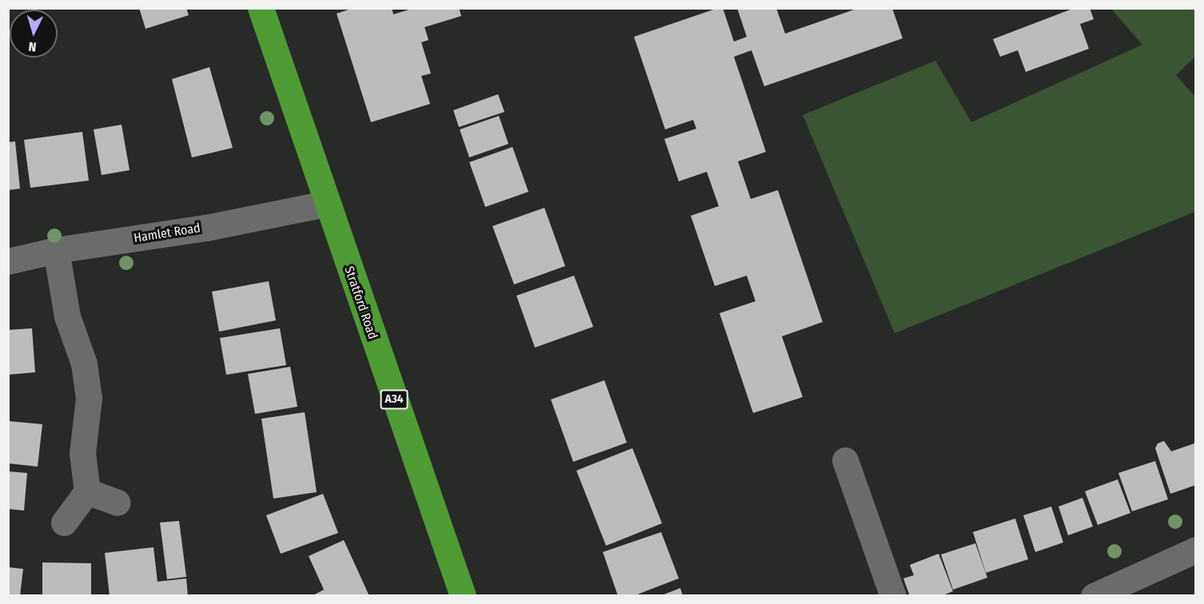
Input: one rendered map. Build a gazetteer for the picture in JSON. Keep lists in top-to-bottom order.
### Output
{
  "streets": {
    "highway": ["Stratford Road", "A34"],
    "street": ["Hamlet Road"]
  },
  "crossings": [
    ["Hamlet Road", "Stratford Road"]
  ],
  "north": "bottom"
}
